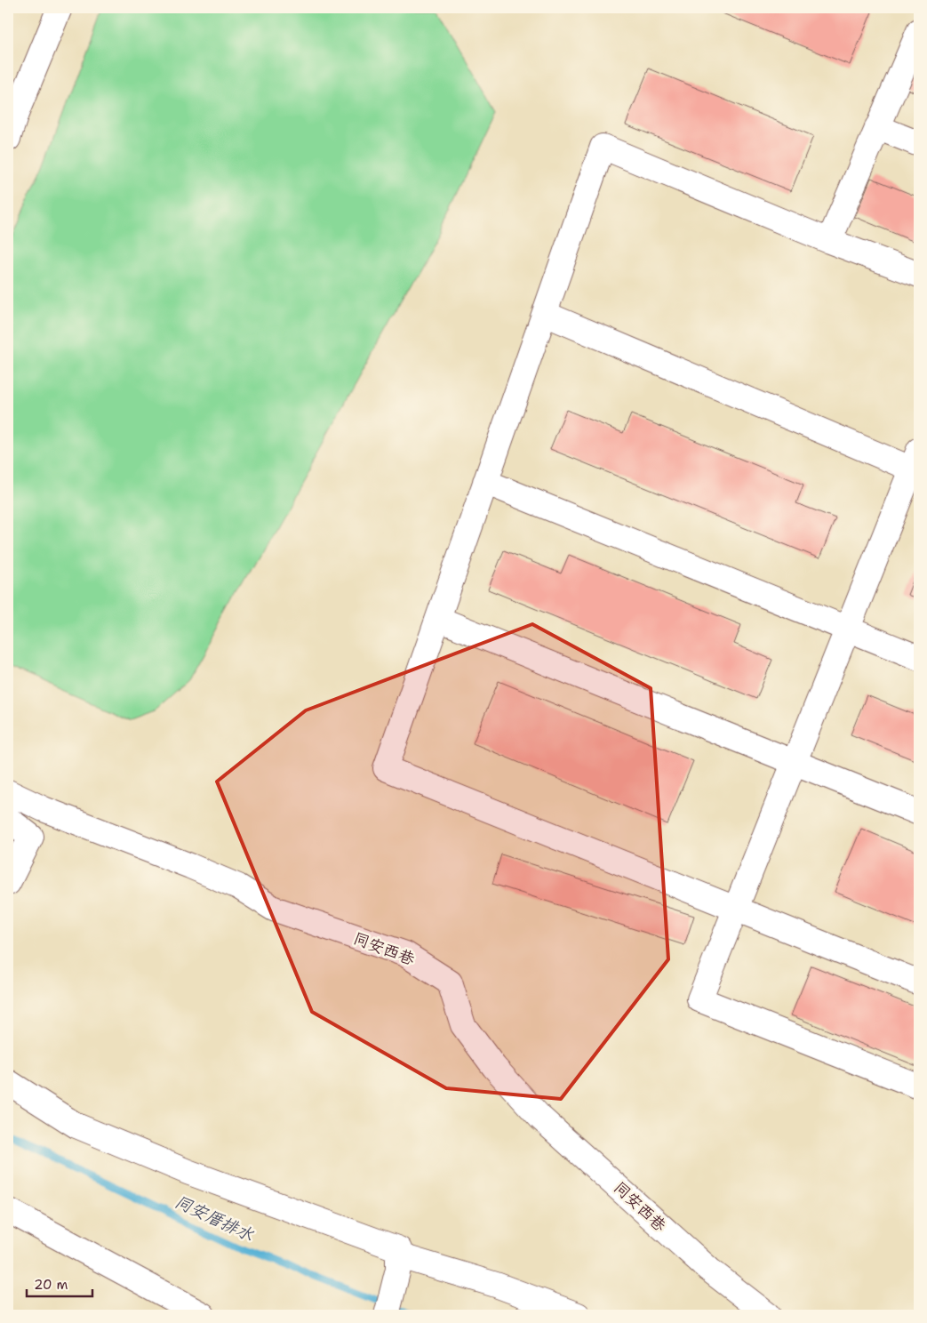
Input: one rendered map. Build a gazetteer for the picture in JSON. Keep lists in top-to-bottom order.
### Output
{
  "streets": {
    "street": ["同安西巷"]
  },
  "water": ["同安厝排水"],
  "scale_bar": "20 m"
}
